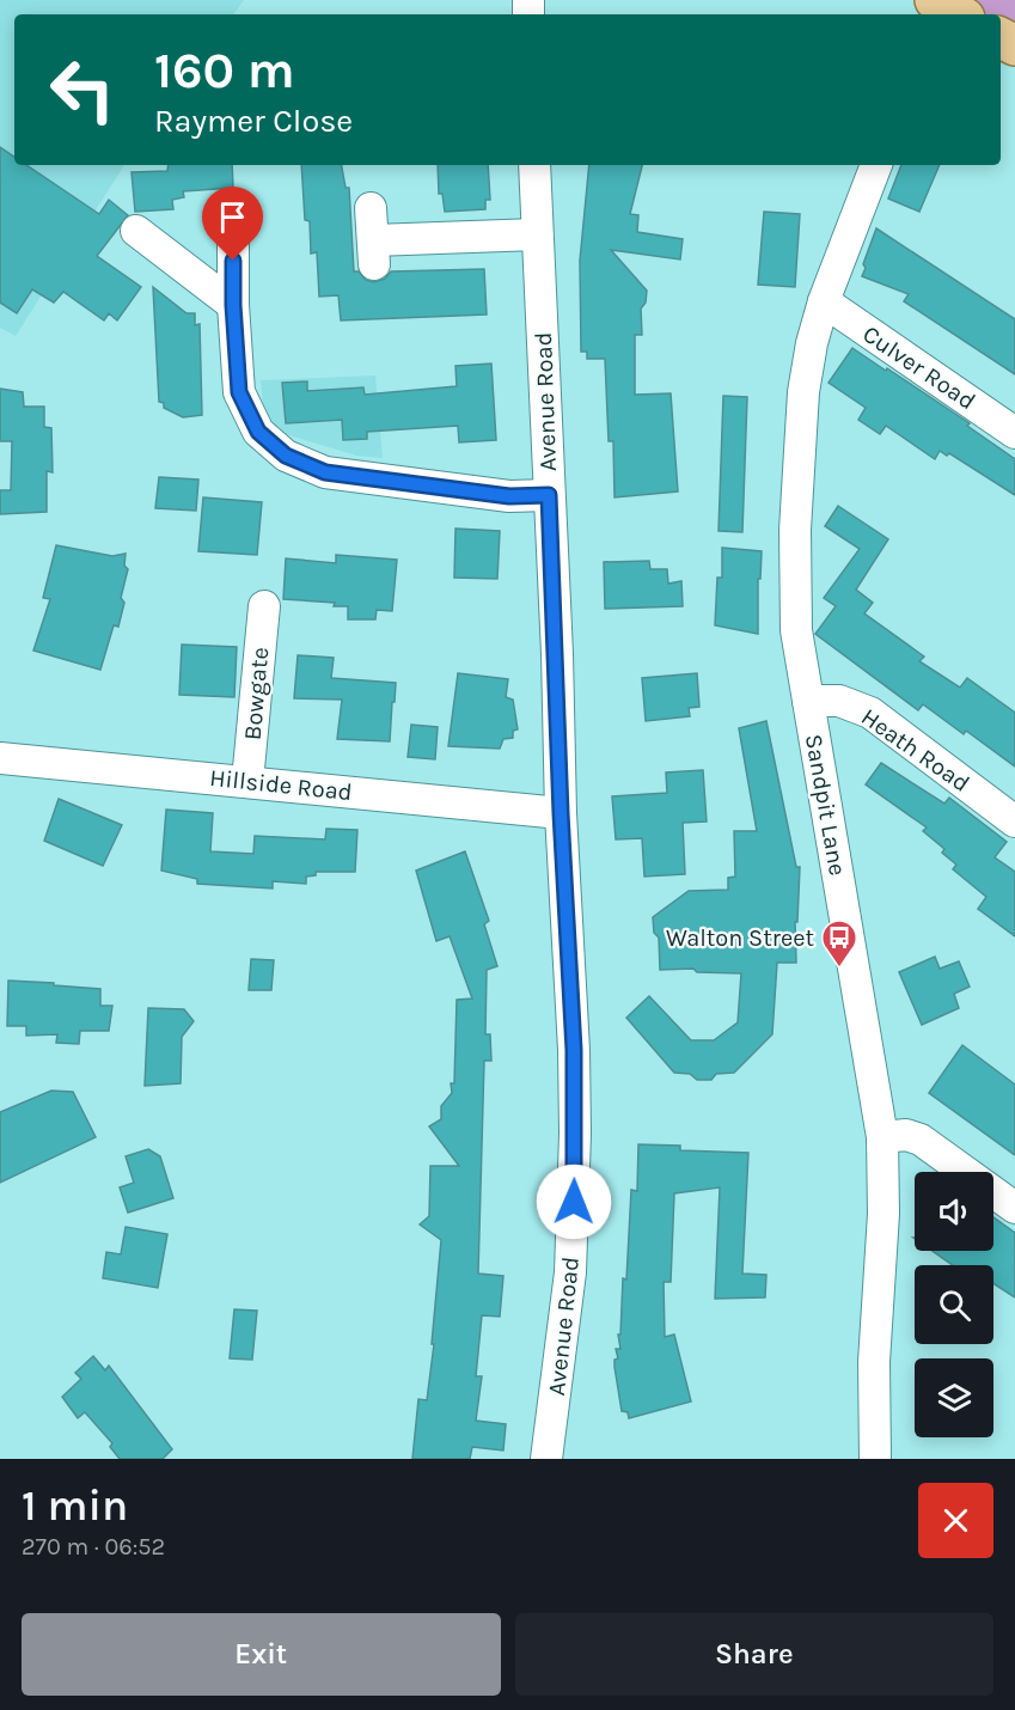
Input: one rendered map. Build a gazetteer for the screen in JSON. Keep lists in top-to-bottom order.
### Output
{
  "streets": {
    "street": [
      "Culver Road",
      "Avenue Road",
      "Bowgate",
      "Heath Road",
      "Hillside Road",
      "Sandpit Lane"
    ]
  },
  "crossings": [
    ["Culver Road", "Sandpit Lane"],
    ["Avenue Road", "Hillside Road"],
    ["Bowgate", "Hillside Road"],
    ["Heath Road", "Sandpit Lane"]
  ],
  "places": {
    "bus stop": ["Walton Street"]
  },
  "page": {
    "turn": ["160 m", "Raymer Close"],
    "heading": ["1 min", "270 m · 06:52"],
    "buttons": ["Exit", "Share"]
  }
}
